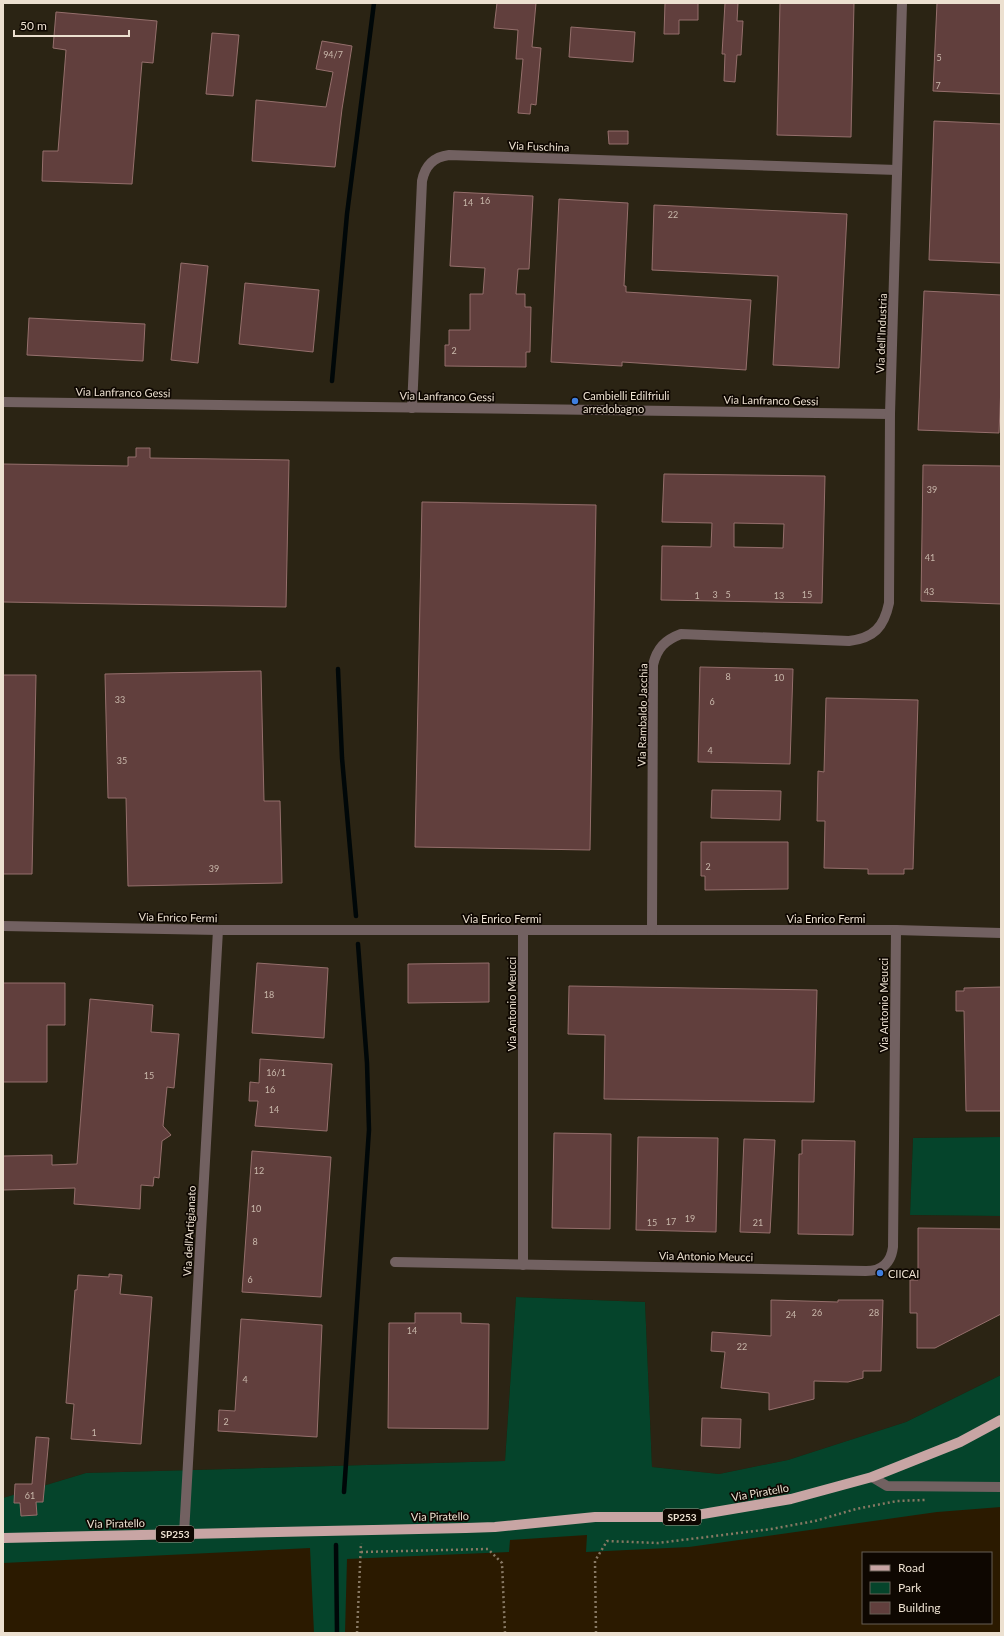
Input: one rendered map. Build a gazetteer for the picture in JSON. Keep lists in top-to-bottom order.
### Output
{
  "streets": {
    "main road": ["Via Piratello", "SP253"],
    "street": [
      "Via Fuschina",
      "Via dell'Industria",
      "Via Lanfranco Gessi",
      "Via Rambaldo Jacchia",
      "Via Enrico Fermi",
      "Via Antonio Meucci",
      "Via dell'Artigianato"
    ]
  },
  "crossings": [
    ["Via Fuschina", "Via dell'Industria"],
    ["Via Fuschina", "Via Lanfranco Gessi"],
    ["Via dell'Industria", "Via Lanfranco Gessi"],
    ["Via dell'Industria", "Via Rambaldo Jacchia"],
    ["Via Rambaldo Jacchia", "Via Enrico Fermi"],
    ["Via Enrico Fermi", "Via Antonio Meucci"],
    ["Via Enrico Fermi", "Via dell'Artigianato"],
    ["Via dell'Artigianato", "Via Piratello"]
  ],
  "places": ["Cambielli Edilfriuli arredobagno", "CIICAI"],
  "house_numbers": [
    "94/7",
    "5",
    "7",
    "16",
    "14",
    "22",
    "2",
    "39",
    "41",
    "43",
    "3",
    "5",
    "15",
    "1",
    "13",
    "8",
    "10",
    "33",
    "6",
    "4",
    "35",
    "2",
    "39",
    "18",
    "16/1",
    "15",
    "16",
    "14",
    "12",
    "10",
    "19",
    "17",
    "15",
    "21",
    "8",
    "6",
    "26",
    "28",
    "24",
    "14",
    "22",
    "4",
    "2",
    "1",
    "61"
  ],
  "legend": ["Road", "Park", "Building"],
  "scale_bar": "50 m"
}
